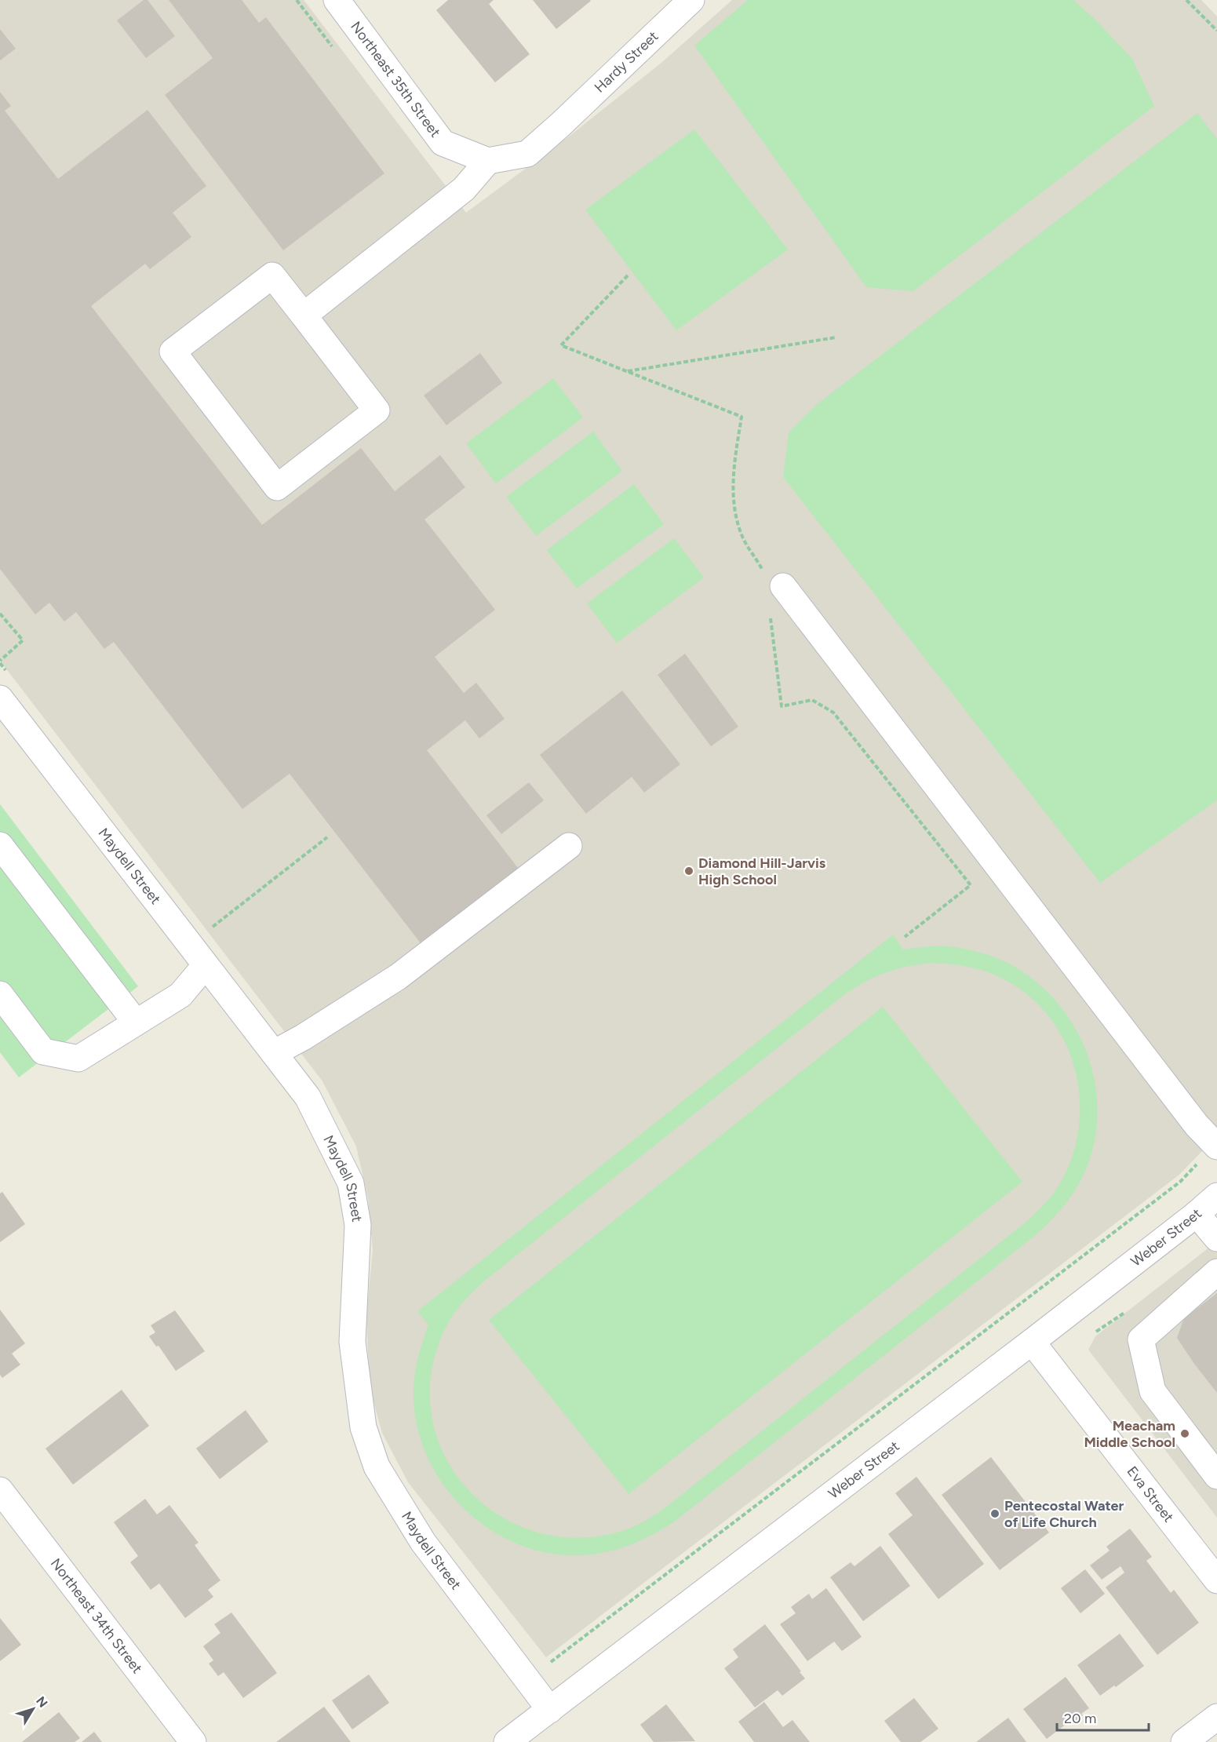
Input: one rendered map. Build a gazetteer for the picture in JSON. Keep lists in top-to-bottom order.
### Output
{
  "streets": {
    "street": [
      "Hardy Street",
      "Northeast 35th Street",
      "Maydell Street",
      "Weber Street",
      "Eva Street",
      "Northeast 34th Street"
    ]
  },
  "crossings": [
    ["Hardy Street", "Northeast 35th Street"],
    ["Maydell Street", "Weber Street"],
    ["Weber Street", "Eva Street"]
  ],
  "places": ["Diamond Hill-Jarvis High School", "Meacham Middle School", "Pentecostal Water of Life Church"],
  "scale_bar": "20 m",
  "north": "top right"
}
